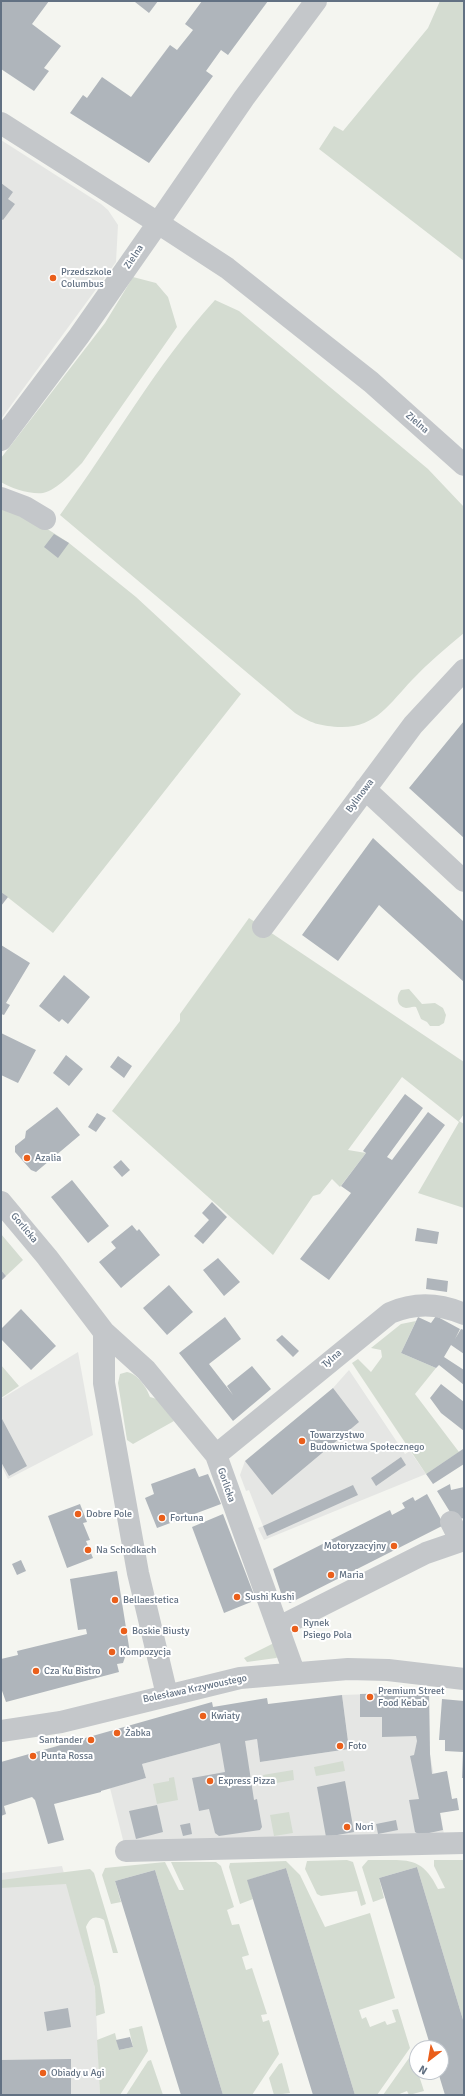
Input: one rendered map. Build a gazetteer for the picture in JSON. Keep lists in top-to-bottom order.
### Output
{
  "streets": {
    "street": [
      "Zielna",
      "Bylinowa",
      "Gorlicka",
      "Tylna",
      "Bolesława Krzywoustego"
    ]
  },
  "crossings": [
    ["Gorlicka", "Tylna"],
    ["Gorlicka", "Bolesława Krzywoustego"]
  ],
  "places": [
    "Przedszkole Columbus",
    "Azalia",
    "Towarzystwo Budownictwa Społecznego",
    "Dobre Pole",
    "Fortuna",
    "Motoryzacyjny",
    "Na Schodkach",
    "Maria",
    "Sushi Kushi",
    "Bellaestetica",
    "Rynek Psiego Pola",
    "Boskie Biusty",
    "Kompozycja",
    "Cza Ku Bistro",
    "Premium Street Food Kebab",
    "Kwiaty",
    "Żabka",
    "Santander",
    "Foto",
    "Punta Rossa",
    "Express Pizza",
    "Nori",
    "Obiady u Agi"
  ],
  "north": "bottom left"
}
